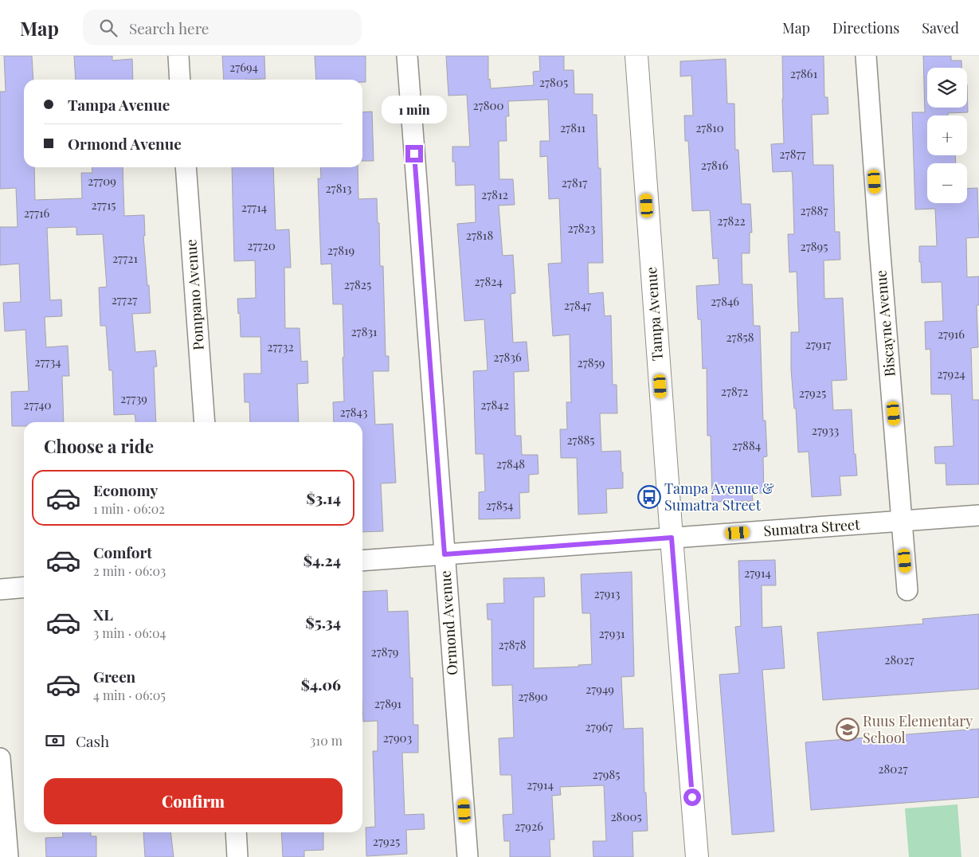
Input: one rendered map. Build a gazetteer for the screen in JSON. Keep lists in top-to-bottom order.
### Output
{
  "streets": {
    "street": [
      "Pompano Avenue",
      "Tampa Avenue",
      "Biscayne Avenue",
      "Sumatra Street",
      "Ormond Avenue"
    ]
  },
  "crossings": [
    ["Tampa Avenue", "Sumatra Street"],
    ["Biscayne Avenue", "Sumatra Street"],
    ["Sumatra Street", "Ormond Avenue"]
  ],
  "places": {
    "bus stop": ["Tampa Avenue & Sumatra Street"],
    "school or university": ["Ruus Elementary School"]
  },
  "house_numbers": [
    "27694",
    "27861",
    "27805",
    "27800",
    "27811",
    "27810",
    "27877",
    "27816",
    "27709",
    "27817",
    "27813",
    "27812",
    "27715",
    "27714",
    "27887",
    "27716",
    "27822",
    "27823",
    "27818",
    "27720",
    "27895",
    "27819",
    "27721",
    "27824",
    "27825",
    "27727",
    "27846",
    "27847",
    "27831",
    "27916",
    "27858",
    "27917",
    "27732",
    "27836",
    "27734",
    "27859",
    "27924",
    "27872",
    "27925",
    "27739",
    "27740",
    "27842",
    "27843",
    "27933",
    "27885",
    "27884",
    "27848",
    "27854",
    "27914",
    "27913",
    "27931",
    "27878",
    "27879",
    "28027",
    "27949",
    "27890",
    "27891",
    "27967",
    "27903",
    "28027",
    "27985",
    "27914",
    "28005",
    "27926",
    "27925"
  ],
  "page": {
    "header": "Map",
    "search": "Search here",
    "nav": ["Map", "Directions", "Saved"],
    "map_buttons": ["+", "−"],
    "banner": ["Tampa Avenue", "Ormond Avenue"],
    "bubble": "1 min",
    "heading": "Choose a ride",
    "list": [
      {
        "name": "Economy",
        "note": "1 min · 06:02",
        "value": "$3.14"
      },
      {
        "name": "Comfort",
        "note": "2 min · 06:03",
        "value": "$4.24"
      },
      {
        "name": "XL",
        "note": "3 min · 06:04",
        "value": "$5.34"
      },
      {
        "name": "Green",
        "note": "4 min · 06:05",
        "value": "$4.06"
      }
    ],
    "pay": ["Cash", "310 m"],
    "buttons": "Confirm"
  }
}
